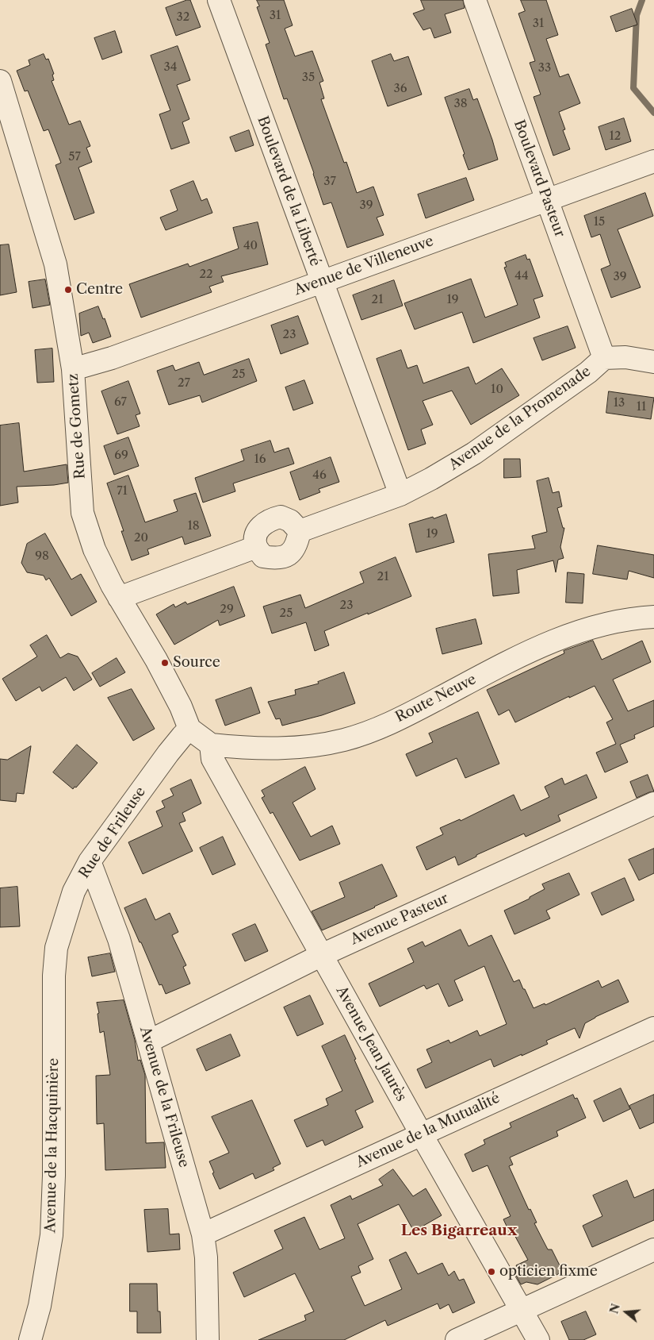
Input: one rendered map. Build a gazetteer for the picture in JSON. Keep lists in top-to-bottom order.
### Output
{
  "streets": {
    "street": [
      "Boulevard Pasteur",
      "Boulevard de la Liberté",
      "Avenue de Villeneuve",
      "Avenue de la Promenade",
      "Rue de Gometz",
      "Route Neuve",
      "Rue de Frileuse",
      "Avenue Pasteur",
      "Avenue Jean Jaurès",
      "Avenue de la Frileuse",
      "Avenue de la Mutualité",
      "Avenue de la Hacquinière"
    ]
  },
  "crossings": [
    ["Boulevard Pasteur", "Avenue de Villeneuve"],
    ["Boulevard Pasteur", "Avenue de la Promenade"],
    ["Boulevard de la Liberté", "Avenue de Villeneuve"],
    ["Boulevard de la Liberté", "Avenue de la Promenade"],
    ["Avenue de Villeneuve", "Rue de Gometz"],
    ["Rue de Gometz", "Route Neuve"],
    ["Rue de Gometz", "Rue de Frileuse"],
    ["Rue de Gometz", "Avenue Jean Jaurès"],
    ["Route Neuve", "Avenue Jean Jaurès"],
    ["Rue de Frileuse", "Avenue de la Frileuse"],
    ["Rue de Frileuse", "Avenue de la Hacquinière"],
    ["Avenue Pasteur", "Avenue Jean Jaurès"],
    ["Avenue Pasteur", "Avenue de la Frileuse"],
    ["Avenue Jean Jaurès", "Avenue de la Mutualité"],
    ["Avenue de la Frileuse", "Avenue de la Mutualité"]
  ],
  "districts": ["Les Bigarreaux"],
  "places": ["Centre", "Source", "opticien fixme"],
  "house_numbers": [
    "31",
    "32",
    "31",
    "34",
    "33",
    "35",
    "36",
    "38",
    "12",
    "57",
    "37",
    "39",
    "15",
    "40",
    "22",
    "44",
    "39",
    "21",
    "19",
    "23",
    "25",
    "27",
    "10",
    "67",
    "13",
    "11",
    "69",
    "16",
    "46",
    "71",
    "18",
    "19",
    "20",
    "98",
    "21",
    "23",
    "29",
    "25"
  ],
  "north": "left"
}
